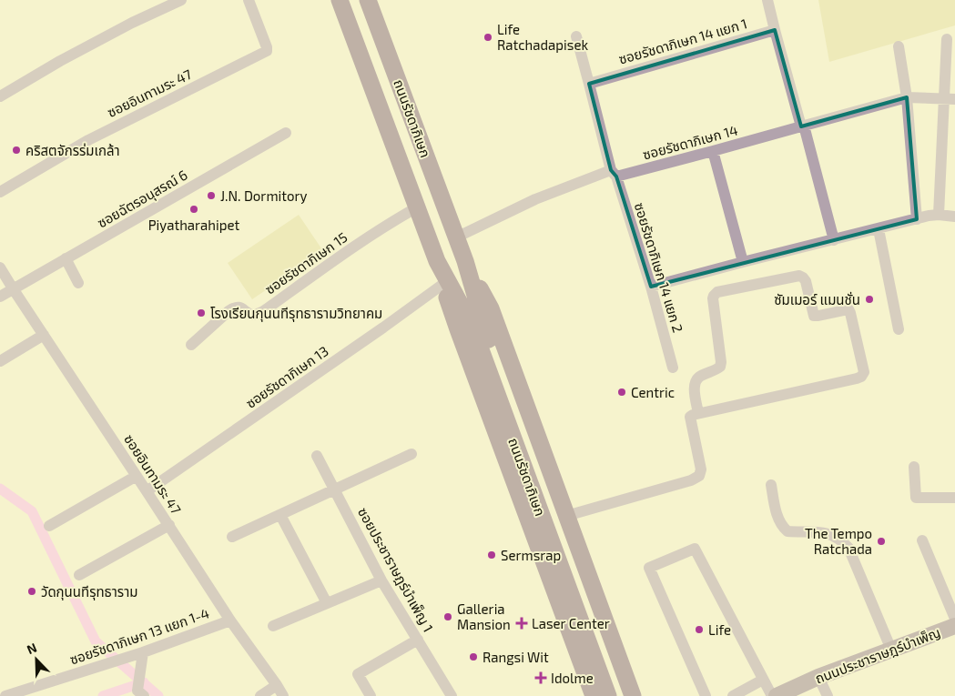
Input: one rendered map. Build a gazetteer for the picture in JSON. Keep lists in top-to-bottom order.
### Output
{
  "streets": {
    "main road": ["ถนนรัชดาภิเษก", "ถนนประชาราษฎร์บำเพ็ญ"],
    "street": [
      "ซอยรัชดาภิเษก 14 แยก 1",
      "ซอยอินทามระ 47",
      "ซอยรัชดาภิเษก 14",
      "ซอยฉัตรอนุสรณ์ 6",
      "ซอยรัชดาภิเษก 15",
      "ซอยรัชดาภิเษก 14 แยก 2",
      "ซอยรัชดาภิเษก 13",
      "ซอยประชาราษฎร์บำเพ็ญ 1",
      "ซอยรัชดาภิเษก 13 แยก 1-4"
    ]
  },
  "crossings": [
    ["ซอยอินทามระ 47", "ซอยฉัตรอนุสรณ์ 6"],
    ["ซอยอินทามระ 47", "ซอยรัชดาภิเษก 13"],
    ["ซอยอินทามระ 47", "ซอยรัชดาภิเษก 13 แยก 1-4"],
    ["ถนนรัชดาภิเษก", "ซอยรัชดาภิเษก 14"],
    ["ถนนรัชดาภิเษก", "ซอยรัชดาภิเษก 15"],
    ["ถนนรัชดาภิเษก", "ซอยรัชดาภิเษก 13"],
    ["ซอยรัชดาภิเษก 14", "ซอยรัชดาภิเษก 14 แยก 2"]
  ],
  "places": {
    "other": [
      "Life Ratchadapisek",
      "คริสตจักรร่มเกล้า",
      "J.N. Dormitory",
      "Piyatharahipet",
      "ซัมเมอร์ แมนชั่น",
      "โรงเรียนกุนนทีรุทธารามวิทยาคม",
      "Centric",
      "The Tempo Ratchada",
      "Sermsrap",
      "วัดกุนนทีรุทธาราม",
      "Galleria Mansion",
      "Life",
      "Rangsi Wit"
    ],
    "health": ["Laser Center", "Idolme"]
  },
  "north": "top left"
}
